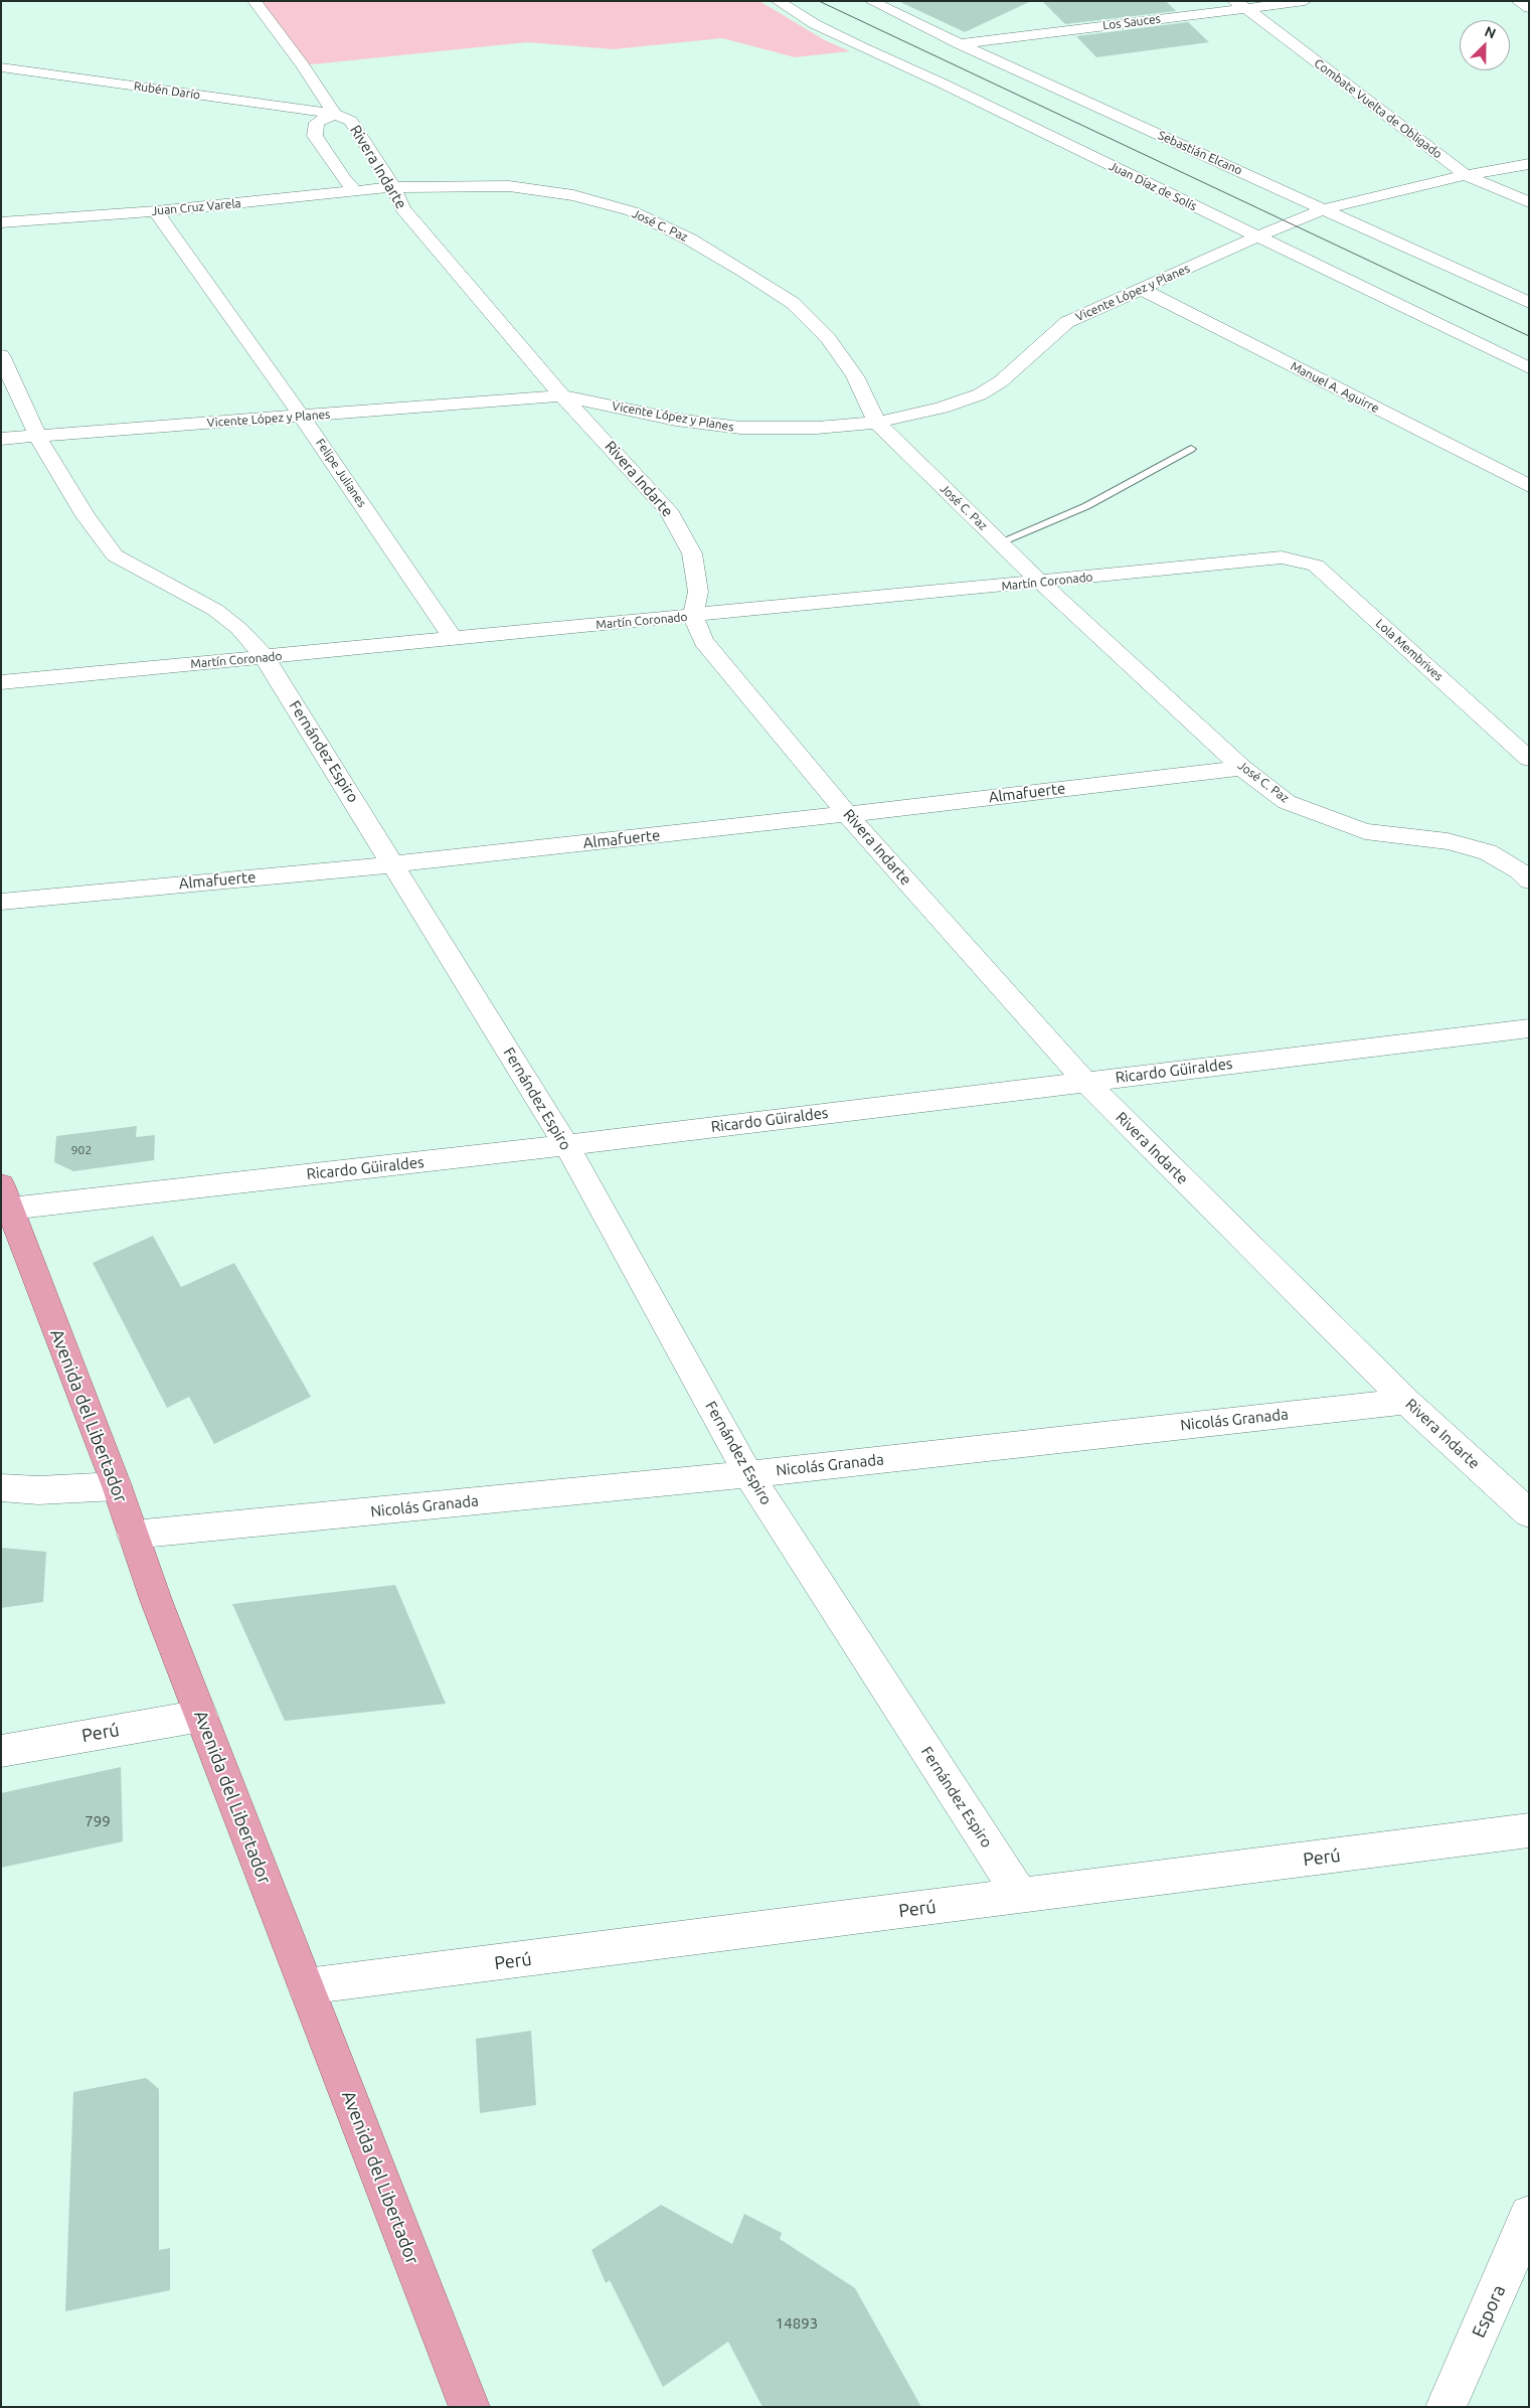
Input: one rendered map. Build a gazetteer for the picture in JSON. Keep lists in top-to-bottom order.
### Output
{
  "streets": {
    "main road": ["Avenida del Libertador"],
    "street": [
      "Los Sauces",
      "Rubén Darío",
      "Combate Vuelta de Obligado",
      "Sebastián Elcano",
      "Rivera Indarte",
      "Juan Díaz de Solís",
      "Juan Cruz Varela",
      "José C. Paz",
      "Vicente López y Planes",
      "Manuel A. Aguirre",
      "Felipe Julianes",
      "Martín Coronado",
      "Lola Membrives",
      "Fernández Espiro",
      "Almafuerte",
      "Ricardo Güiraldes",
      "Nicolás Granada",
      "Perú",
      "Espora"
    ]
  },
  "crossings": [
    ["Los Sauces", "Combate Vuelta de Obligado"],
    ["Los Sauces", "Sebastián Elcano"],
    ["Rubén Darío", "Rivera Indarte"],
    ["Combate Vuelta de Obligado", "Vicente López y Planes"],
    ["Sebastián Elcano", "Vicente López y Planes"],
    ["Rivera Indarte", "Juan Cruz Varela"],
    ["Rivera Indarte", "José C. Paz"],
    ["Rivera Indarte", "Vicente López y Planes"],
    ["Rivera Indarte", "Martín Coronado"],
    ["Rivera Indarte", "Almafuerte"],
    ["Rivera Indarte", "Ricardo Güiraldes"],
    ["Rivera Indarte", "Nicolás Granada"],
    ["Juan Díaz de Solís", "Vicente López y Planes"],
    ["Juan Cruz Varela", "José C. Paz"],
    ["Juan Cruz Varela", "Felipe Julianes"],
    ["José C. Paz", "Vicente López y Planes"],
    ["José C. Paz", "Martín Coronado"],
    ["José C. Paz", "Almafuerte"],
    ["Vicente López y Planes", "Manuel A. Aguirre"],
    ["Vicente López y Planes", "Felipe Julianes"],
    ["Vicente López y Planes", "Fernández Espiro"],
    ["Felipe Julianes", "Martín Coronado"],
    ["Martín Coronado", "Lola Membrives"],
    ["Martín Coronado", "Fernández Espiro"],
    ["Fernández Espiro", "Almafuerte"],
    ["Fernández Espiro", "Ricardo Güiraldes"],
    ["Fernández Espiro", "Nicolás Granada"],
    ["Fernández Espiro", "Perú"],
    ["Ricardo Güiraldes", "Avenida del Libertador"],
    ["Avenida del Libertador", "Nicolás Granada"],
    ["Avenida del Libertador", "Perú"]
  ],
  "house_numbers": ["902", "799", "14893"],
  "north": "top right"
}
